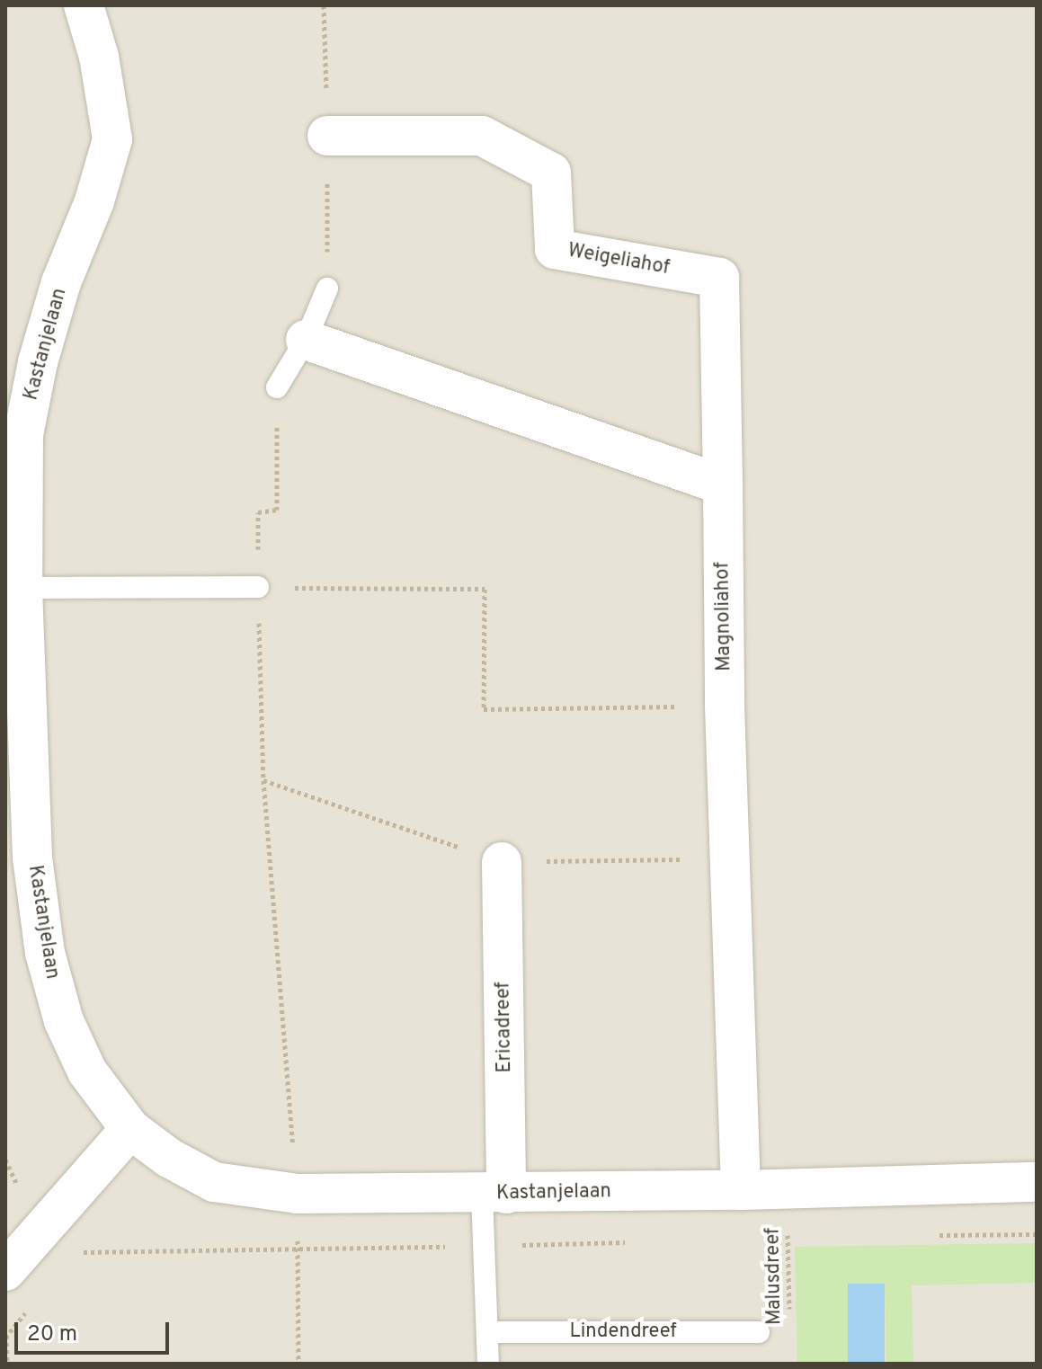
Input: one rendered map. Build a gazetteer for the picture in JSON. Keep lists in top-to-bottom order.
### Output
{
  "streets": {
    "street": [
      "Weigeliahof",
      "Kastanjelaan",
      "Magnoliahof",
      "Ericadreef"
    ],
    "lane": ["Lindendreef"],
    "path": ["Malusdreef"]
  },
  "crossings": [
    ["Weigeliahof", "Magnoliahof"],
    ["Kastanjelaan", "Magnoliahof"],
    ["Kastanjelaan", "Ericadreef"],
    ["Kastanjelaan", "Malusdreef"]
  ],
  "scale_bar": "20 m"
}
